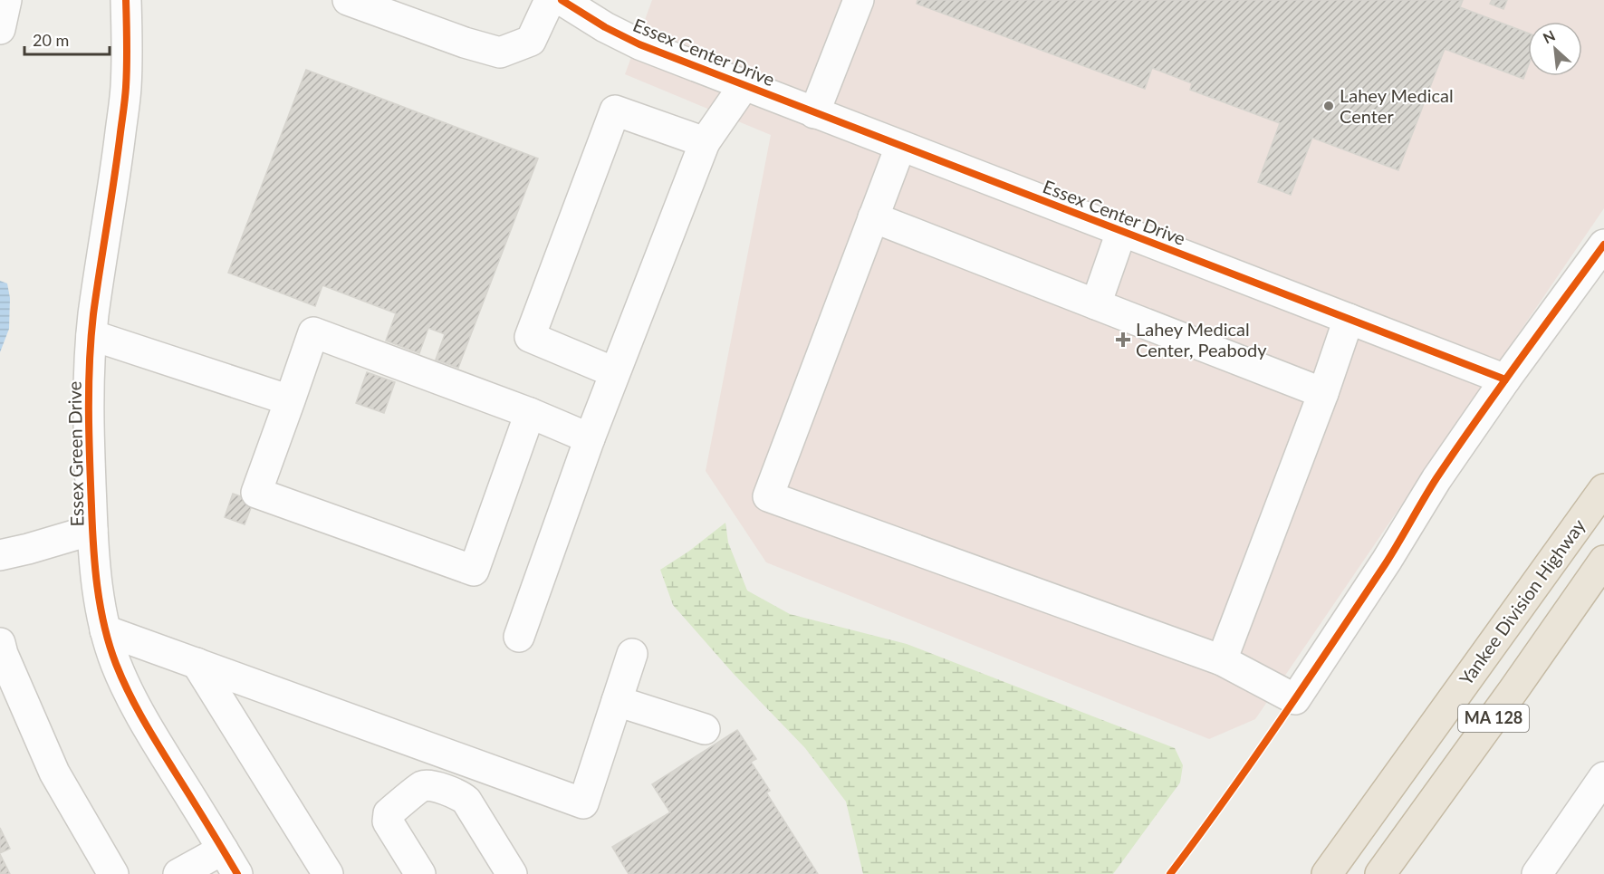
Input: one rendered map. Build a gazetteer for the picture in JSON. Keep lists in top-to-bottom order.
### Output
{
  "streets": {
    "highway": ["Yankee Division Highway", "MA 128"],
    "street": ["Essex Center Drive", "Essex Green Drive"]
  },
  "places": {
    "other": ["Lahey Medical Center"],
    "health": ["Lahey Medical Center, Peabody"]
  },
  "scale_bar": "20 m",
  "north": "top left"
}
